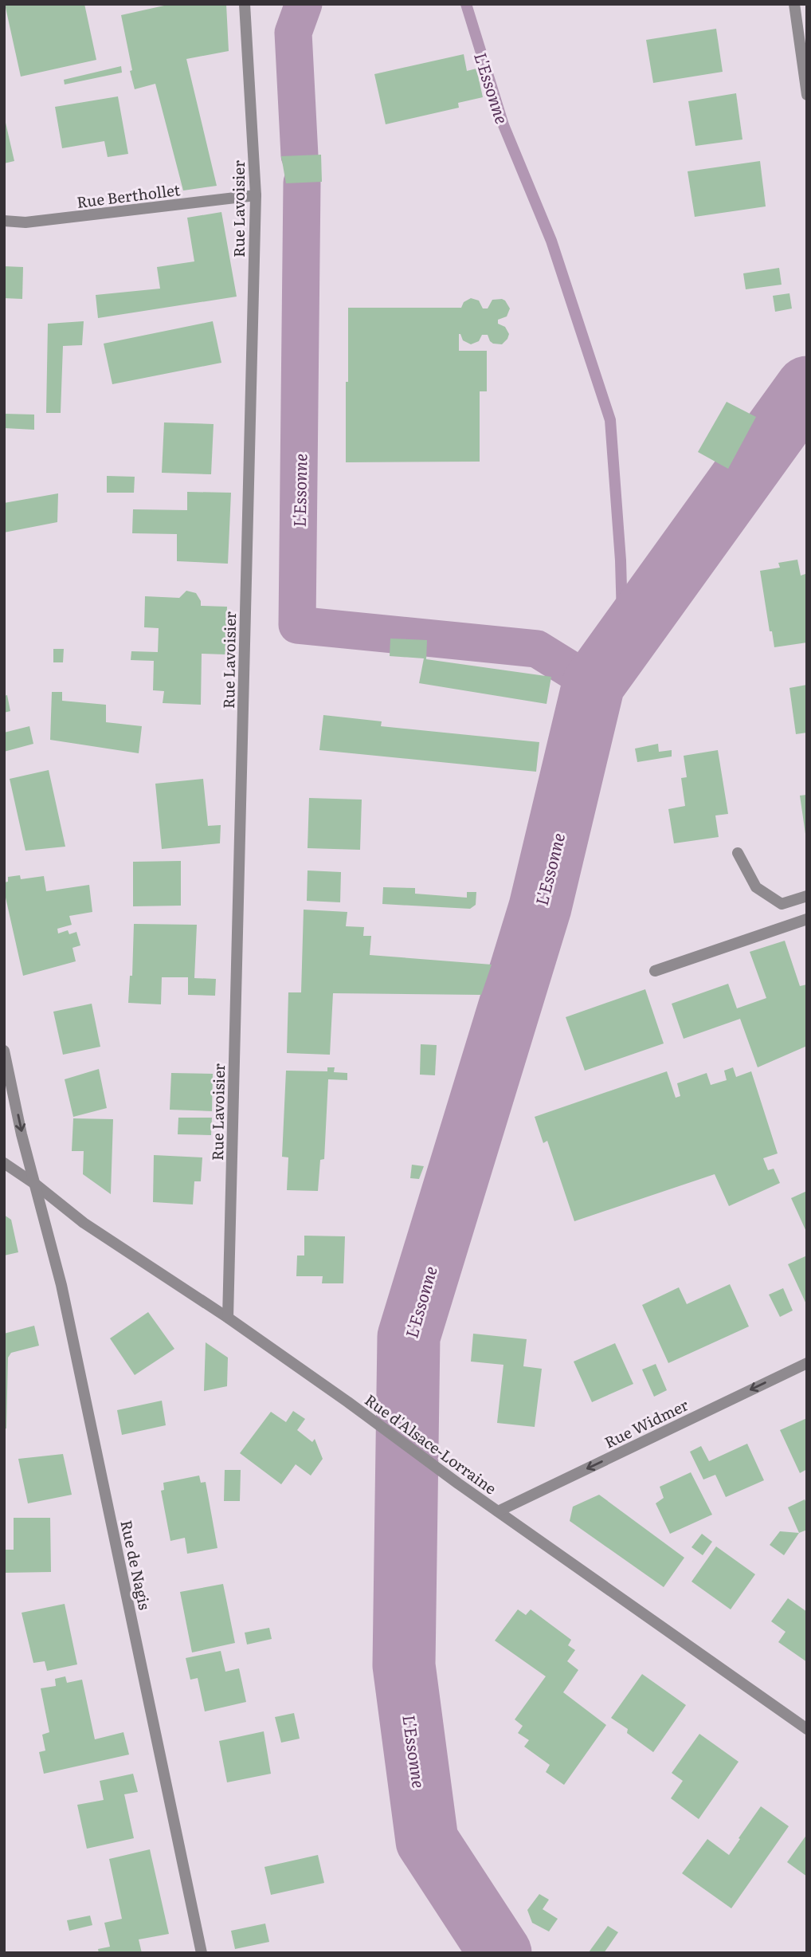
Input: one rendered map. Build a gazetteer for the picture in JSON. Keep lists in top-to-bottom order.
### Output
{
  "streets": {
    "street": [
      "Rue Berthollet",
      "Rue Lavoisier",
      "Rue Widmer",
      "Rue d'Alsace-Lorraine",
      "Rue de Nagis"
    ]
  },
  "crossings": [
    ["Rue Berthollet", "Rue Lavoisier"],
    ["Rue Lavoisier", "Rue d'Alsace-Lorraine"],
    ["Rue Widmer", "Rue d'Alsace-Lorraine"],
    ["Rue d'Alsace-Lorraine", "Rue de Nagis"]
  ],
  "one_way": ["Rue Widmer"],
  "water": ["L'Essonne"]
}
